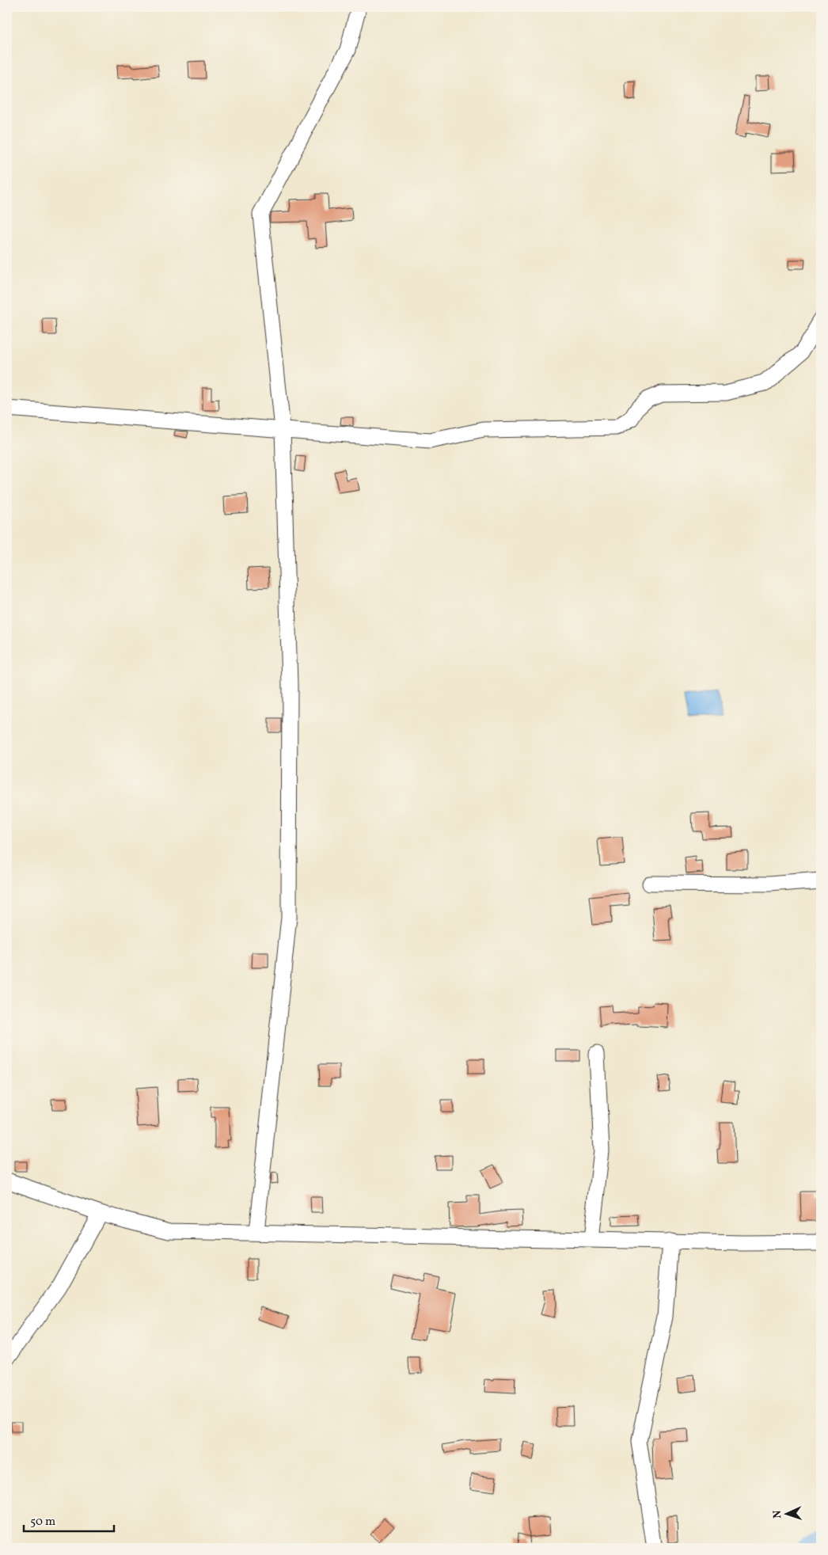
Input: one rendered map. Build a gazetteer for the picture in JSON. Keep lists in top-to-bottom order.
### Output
{
  "scale_bar": "50 m",
  "north": "left"
}
